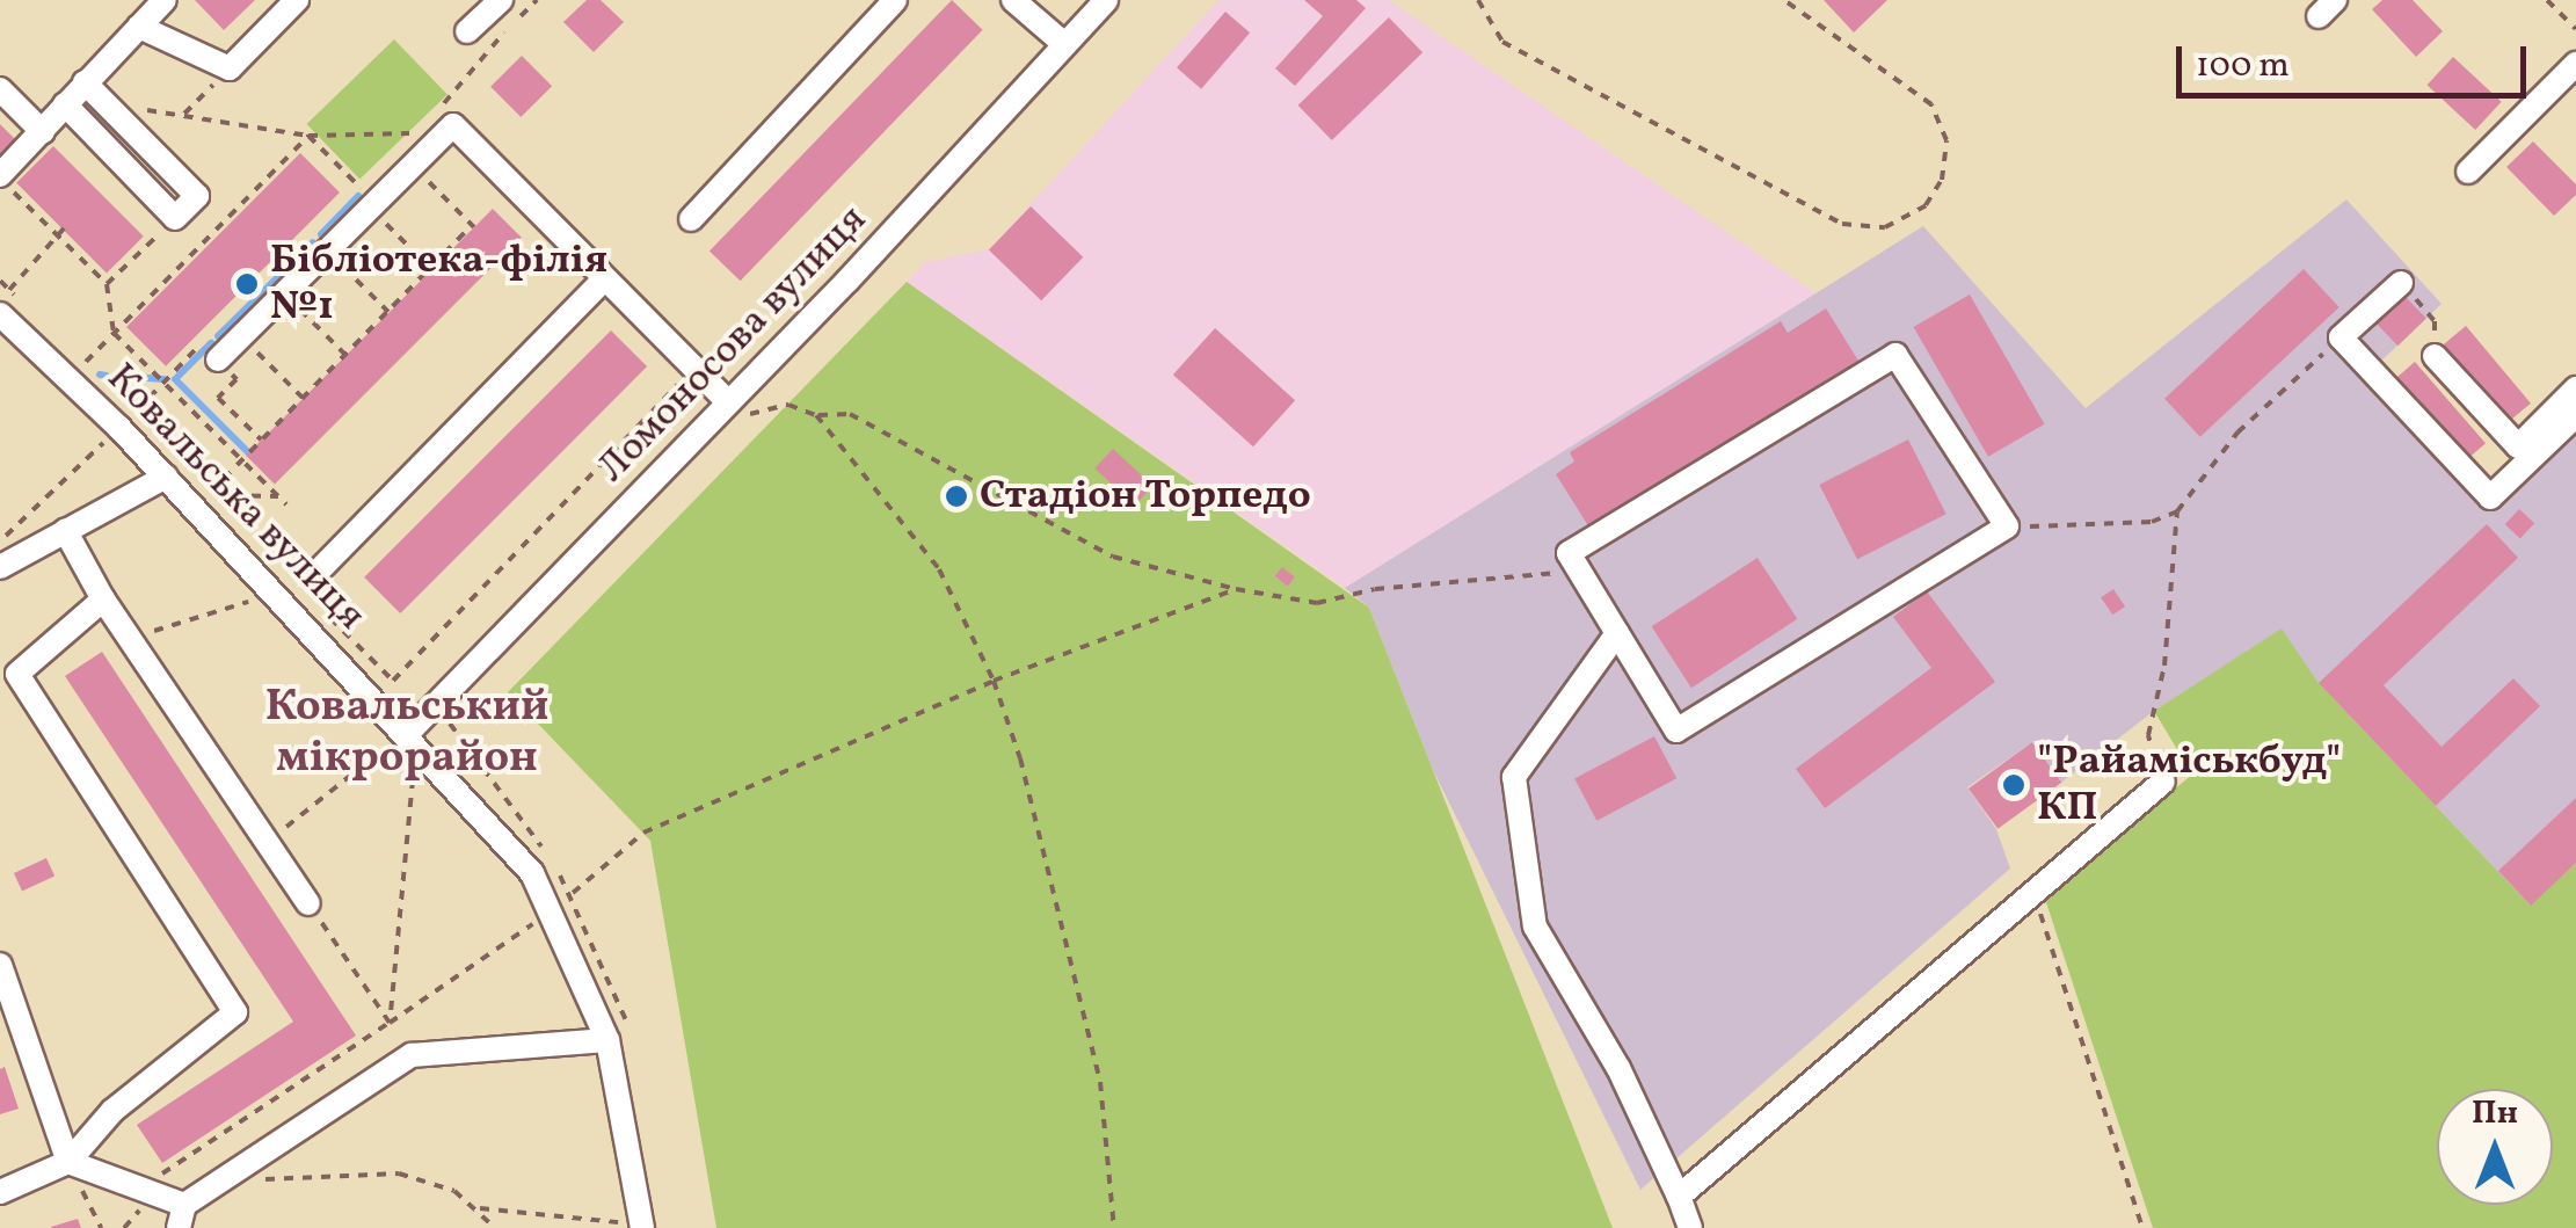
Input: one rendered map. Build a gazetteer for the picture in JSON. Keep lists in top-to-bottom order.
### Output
{
  "streets": {
    "street": ["Ломоносова вулиця", "Ковальська вулиця"]
  },
  "crossings": [
    ["Ломоносова вулиця", "Ковальська вулиця"]
  ],
  "districts": ["Ковальський мікрорайон"],
  "places": ["Бібліотека-філія №1", "Стадіон Торпедо", "\"Райаміськбуд\" КП"],
  "scale_bar": "100 m",
  "north": "top"
}
